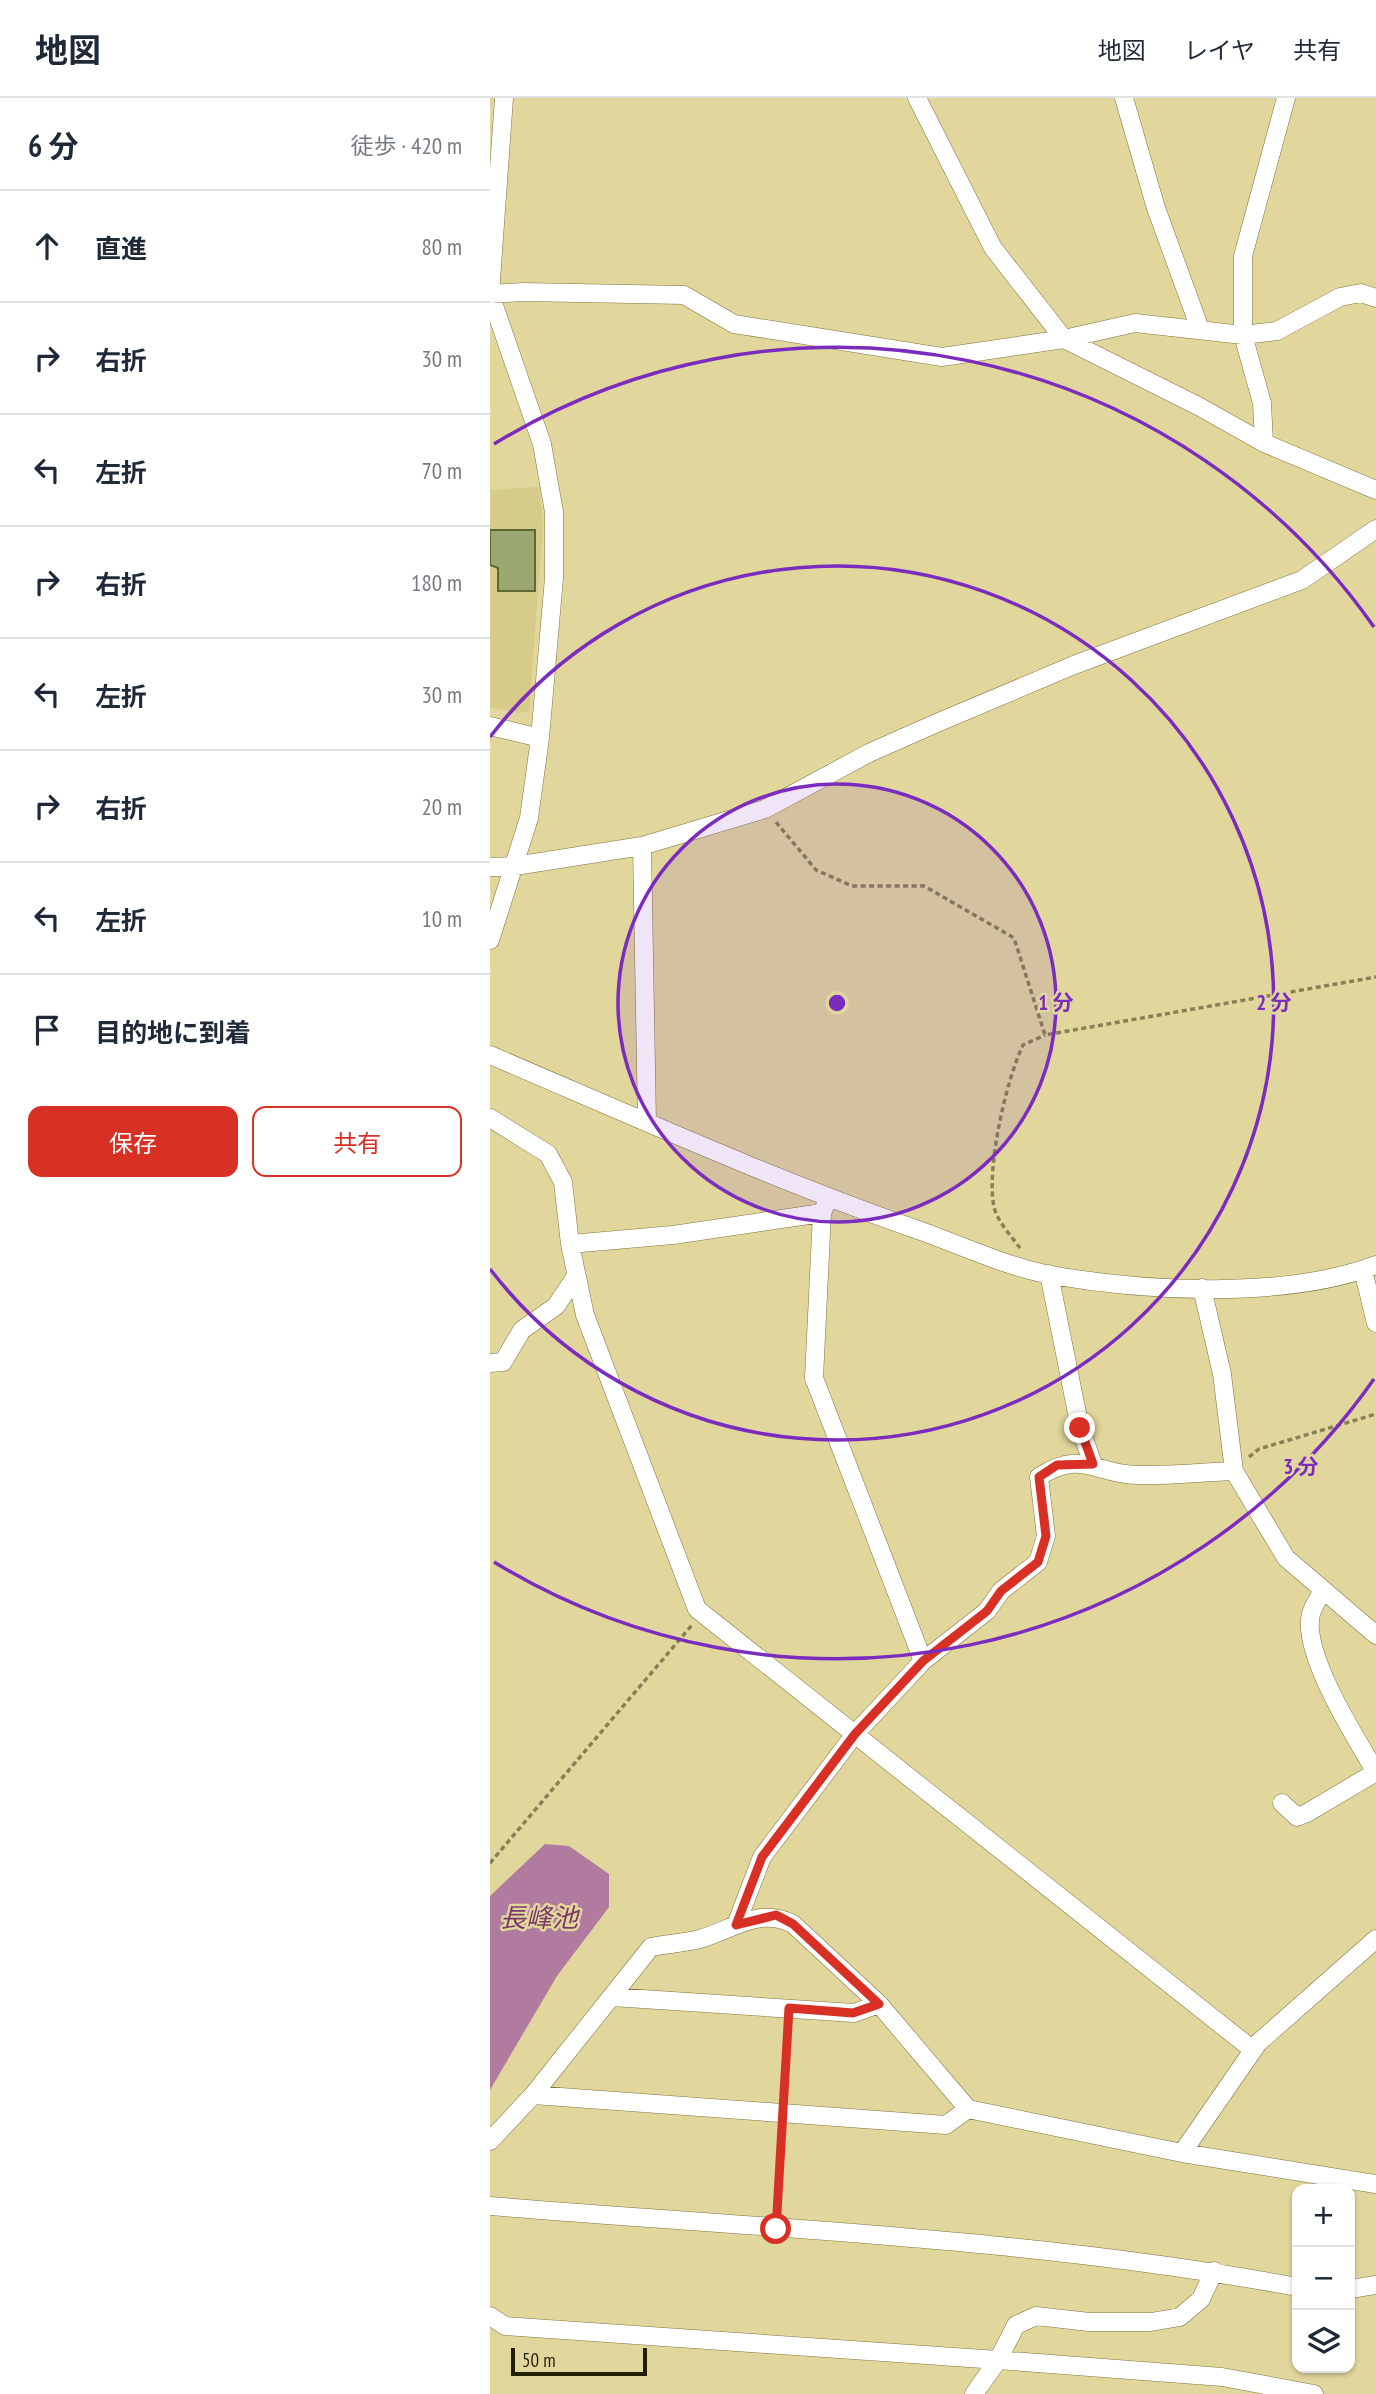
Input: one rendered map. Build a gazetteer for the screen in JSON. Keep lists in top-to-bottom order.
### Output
{
  "water": ["長峰池"],
  "scale_bar": "50 m",
  "page": {
    "header": "地図",
    "nav": ["地図", "レイヤ", "共有"],
    "heading": ["6 分", "徒歩 · 420 m"],
    "list": [
      ["直進", "80 m"],
      ["右折", "30 m"],
      ["左折", "70 m"],
      ["右折", "180 m"],
      ["左折", "30 m"],
      ["右折", "20 m"],
      ["左折", "10 m"],
      "目的地に到着"
    ],
    "buttons": ["保存", "共有"],
    "map_buttons": ["+", "−"],
    "scale": "50 m"
  },
  "rings": ["1 分", "2 分", "3 分"]
}
